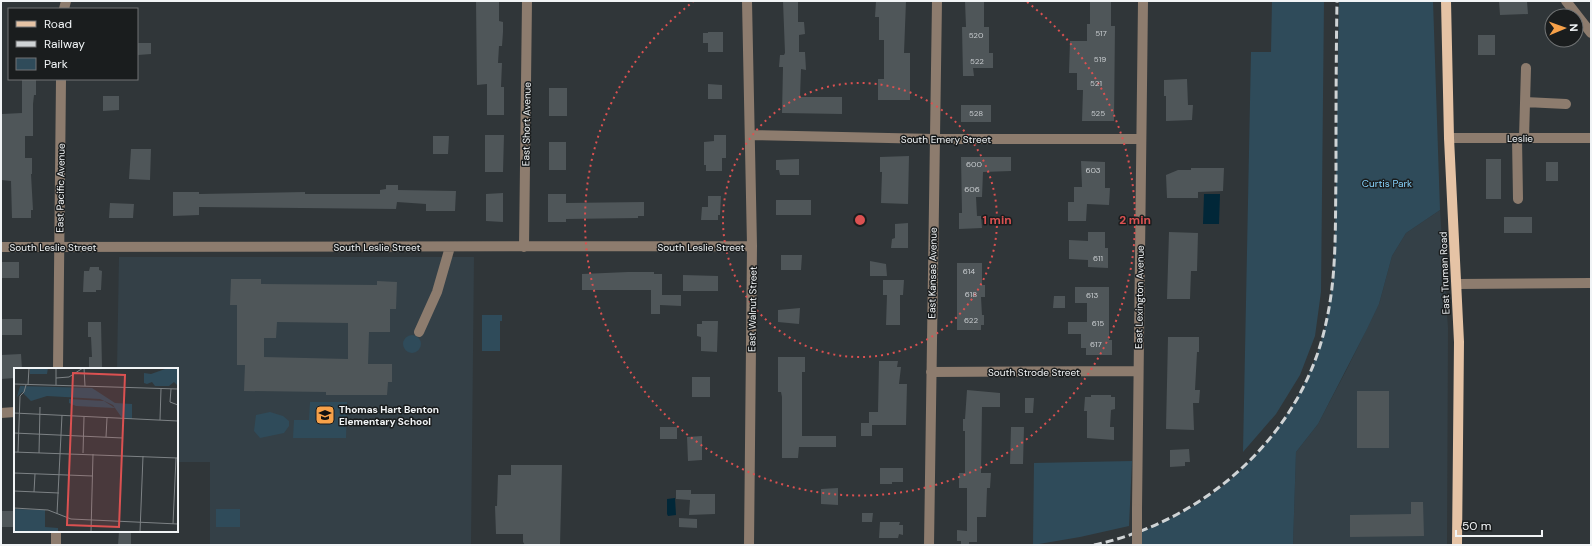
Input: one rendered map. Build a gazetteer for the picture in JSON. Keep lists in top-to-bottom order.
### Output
{
  "streets": {
    "main road": ["East Truman Road"],
    "street": [
      "East Short Avenue",
      "Leslie",
      "South Emery Street",
      "East Pacific Avenue",
      "South Leslie Street",
      "East Kansas Avenue",
      "East Lexington Avenue",
      "East Walnut Street",
      "South Strode Street"
    ]
  },
  "crossings": [
    ["East Short Avenue", "South Leslie Street"],
    ["Leslie", "East Truman Road"],
    ["South Emery Street", "East Kansas Avenue"],
    ["South Emery Street", "East Lexington Avenue"],
    ["South Emery Street", "East Walnut Street"],
    ["East Pacific Avenue", "South Leslie Street"],
    ["South Leslie Street", "East Walnut Street"],
    ["East Kansas Avenue", "South Strode Street"],
    ["East Lexington Avenue", "South Strode Street"]
  ],
  "parks": ["Curtis Park"],
  "places": {
    "school or university": ["Thomas Hart Benton Elementary School"]
  },
  "house_numbers": [
    "517",
    "520",
    "519",
    "522",
    "521",
    "528",
    "525",
    "600",
    "603",
    "606",
    "611",
    "614",
    "618",
    "613",
    "622",
    "615",
    "617"
  ],
  "legend": ["Road", "Railway", "Park"],
  "scale_bar": "50 m",
  "north": "right",
  "rings": ["1 min", "2 min"]
}
